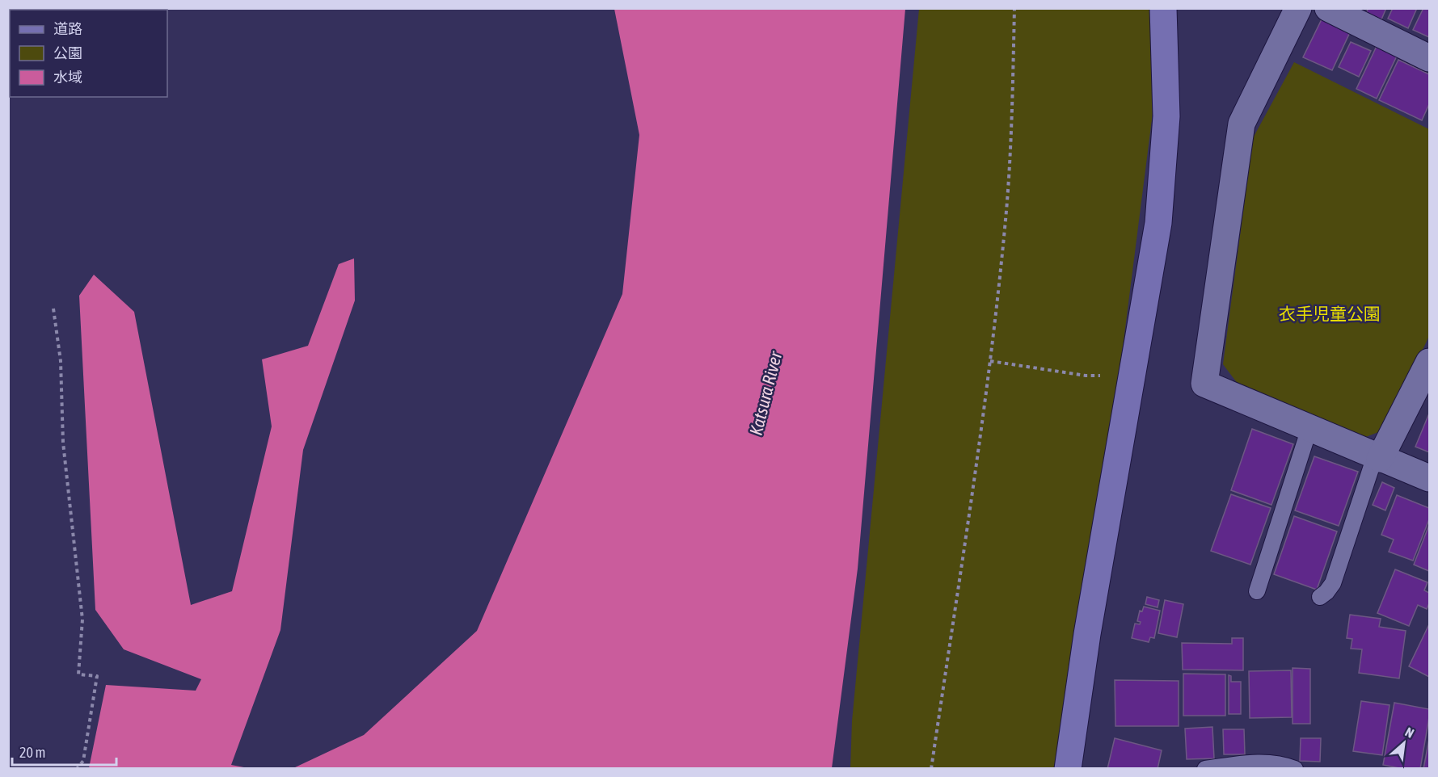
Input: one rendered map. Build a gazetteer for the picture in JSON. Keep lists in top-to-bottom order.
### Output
{
  "water": ["Katsura River"],
  "parks": ["衣手児童公園"],
  "legend": ["道路", "公園", "水域"],
  "scale_bar": "20 m",
  "north": "top right"
}
